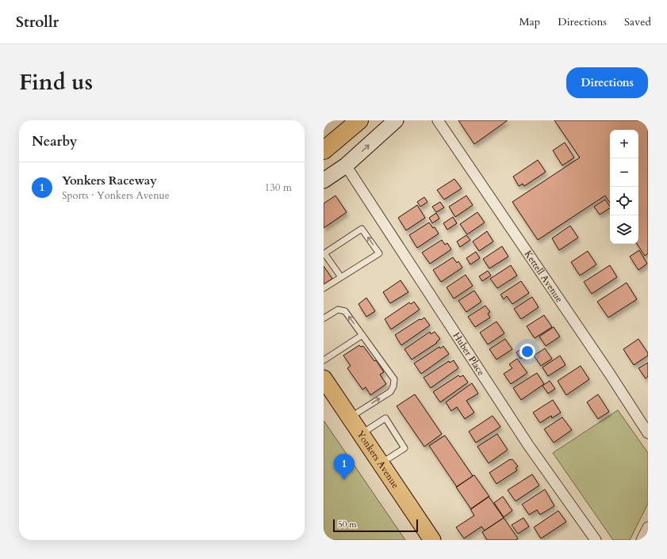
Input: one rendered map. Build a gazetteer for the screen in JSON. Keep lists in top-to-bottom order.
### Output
{
  "streets": {
    "main road": ["Yonkers Avenue"],
    "street": ["Kettell Avenue", "Huber Place"]
  },
  "scale_bar": "50 m",
  "page": {
    "header": "Strollr",
    "nav": ["Map", "Directions", "Saved"],
    "title": "Find us",
    "buttons": "Directions",
    "heading": "Nearby",
    "map_buttons": ["+", "−"],
    "list": [
      {
        "mark": "1",
        "name": "Yonkers Raceway",
        "note": "Sports · Yonkers Avenue",
        "value": "130 m"
      }
    ],
    "pins": "1",
    "scale": "50 m"
  }
}
